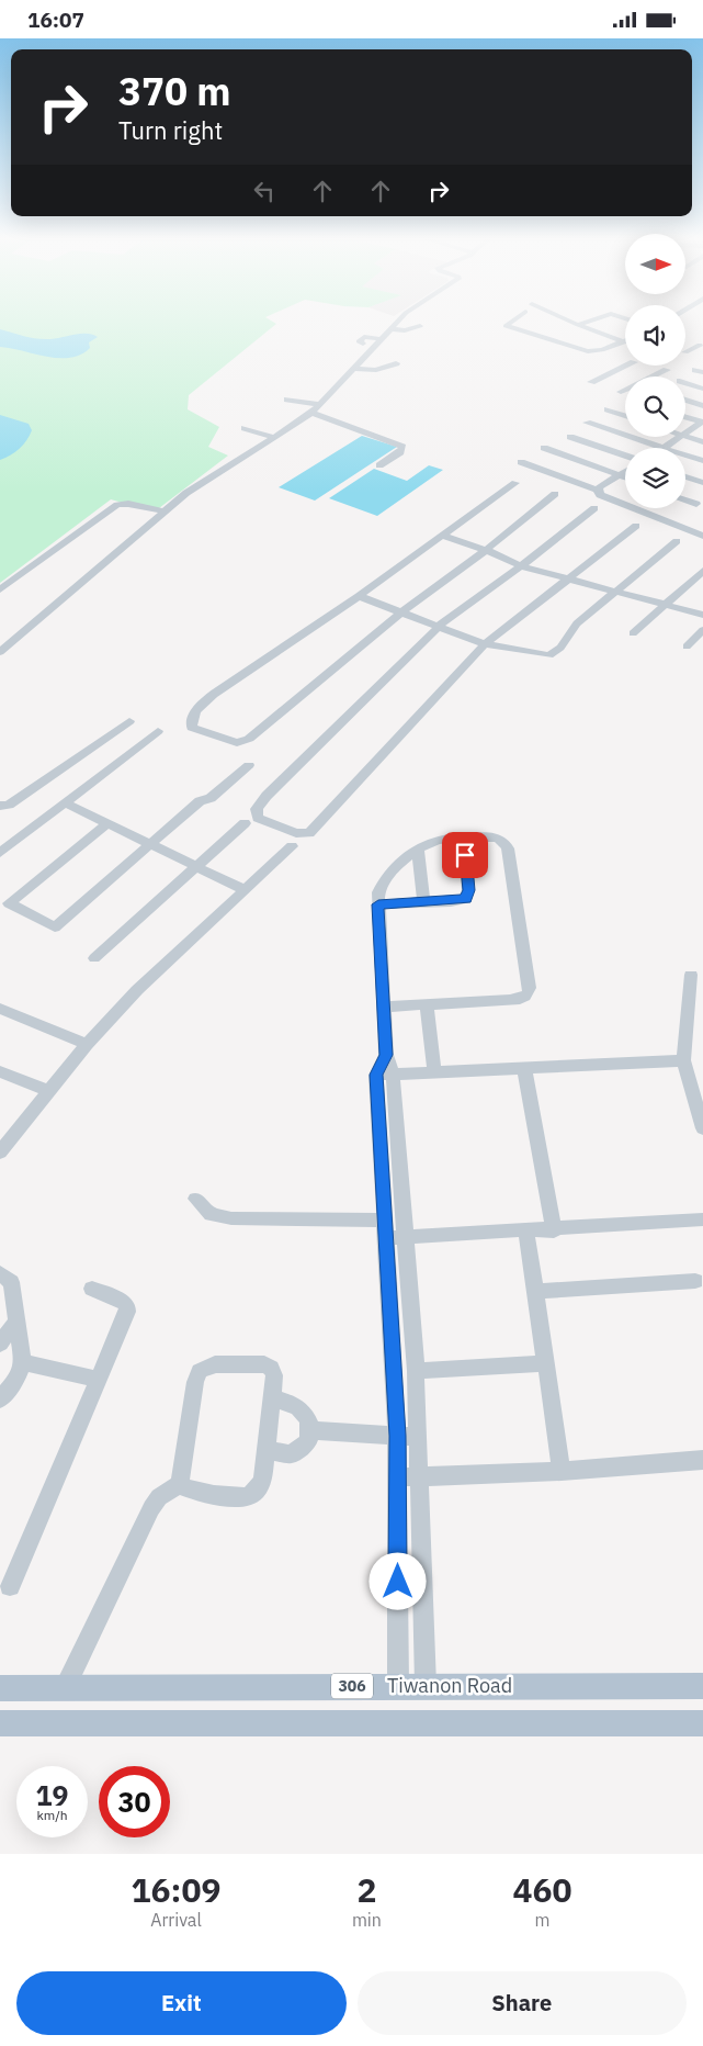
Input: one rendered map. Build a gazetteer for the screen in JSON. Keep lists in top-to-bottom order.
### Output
{
  "streets": {
    "main road": ["Tiwanon Road", "306"]
  },
  "north": "right",
  "page": {
    "status": "16:07",
    "turn": ["370 m", "Turn right"],
    "speed": "19 km/h",
    "limit": "30",
    "eta": [
      "16:09",
      "Arrival",
      "2",
      "min",
      "460",
      "m"
    ],
    "buttons": ["Exit", "Share"]
  }
}
